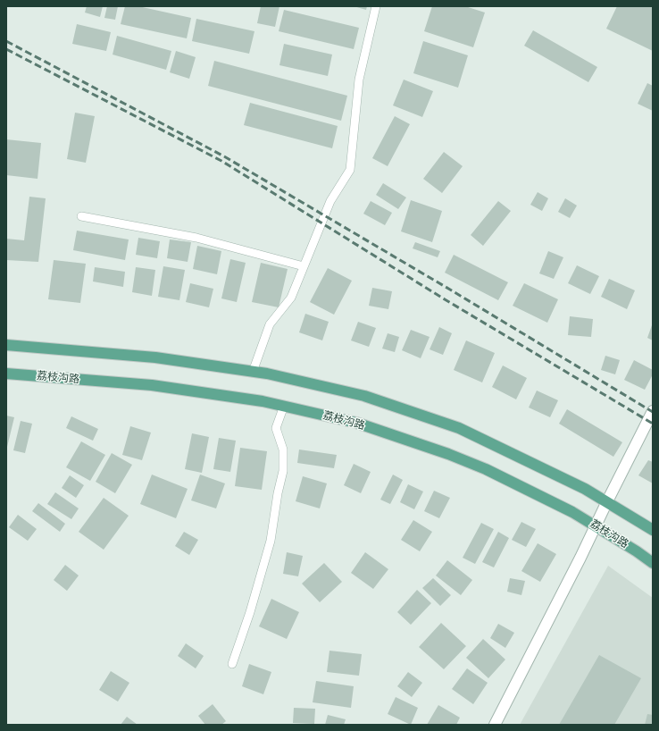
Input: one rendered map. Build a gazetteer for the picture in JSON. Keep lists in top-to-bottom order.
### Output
{
  "streets": {
    "main road": ["荔枝沟路"]
  }
}
